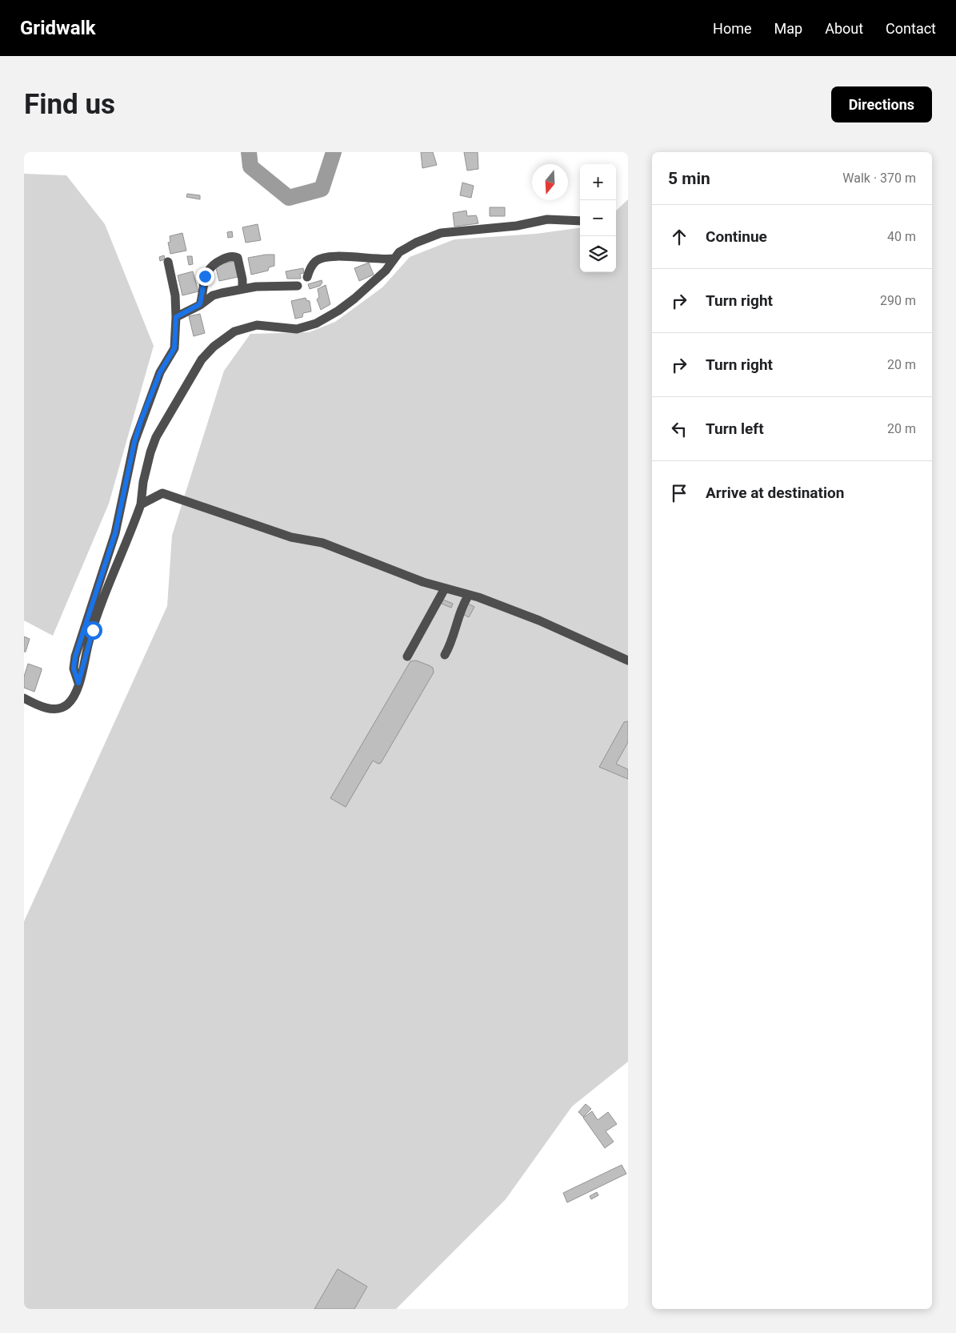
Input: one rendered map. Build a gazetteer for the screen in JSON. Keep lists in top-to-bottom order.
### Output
{
  "north": "bottom",
  "page": {
    "header": "Gridwalk",
    "nav": [
      "Home",
      "Map",
      "About",
      "Contact"
    ],
    "buttons": "Directions",
    "title": "Find us",
    "heading": ["5 min", "Walk · 370 m"],
    "map_buttons": ["+", "−"],
    "list": [
      ["Continue", "40 m"],
      ["Turn right", "290 m"],
      ["Turn right", "20 m"],
      ["Turn left", "20 m"],
      "Arrive at destination"
    ]
  }
}
